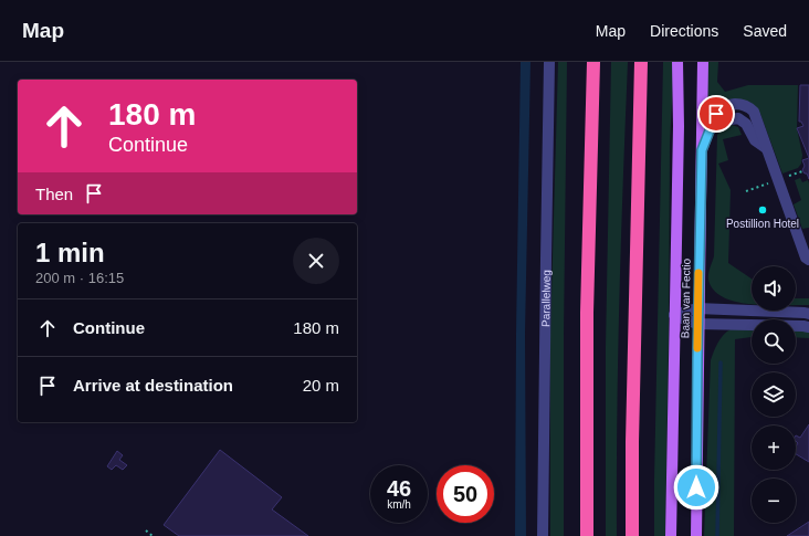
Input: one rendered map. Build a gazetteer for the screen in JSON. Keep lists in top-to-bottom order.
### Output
{
  "streets": {
    "main road": ["Baan van Fectio"],
    "street": ["Parallelweg"]
  },
  "places": ["Postillion Hotel"],
  "page": {
    "header": "Map",
    "nav": ["Map", "Directions", "Saved"],
    "turn": ["180 m", "Continue"],
    "then": "Then",
    "heading": ["1 min", "200 m · 16:15"],
    "map_buttons": ["+", "−"],
    "list": [
      {
        "name": "Continue",
        "value": "180 m"
      },
      {
        "name": "Arrive at destination",
        "value": "20 m"
      }
    ],
    "speed": "46 km/h",
    "limit": "50"
  }
}
